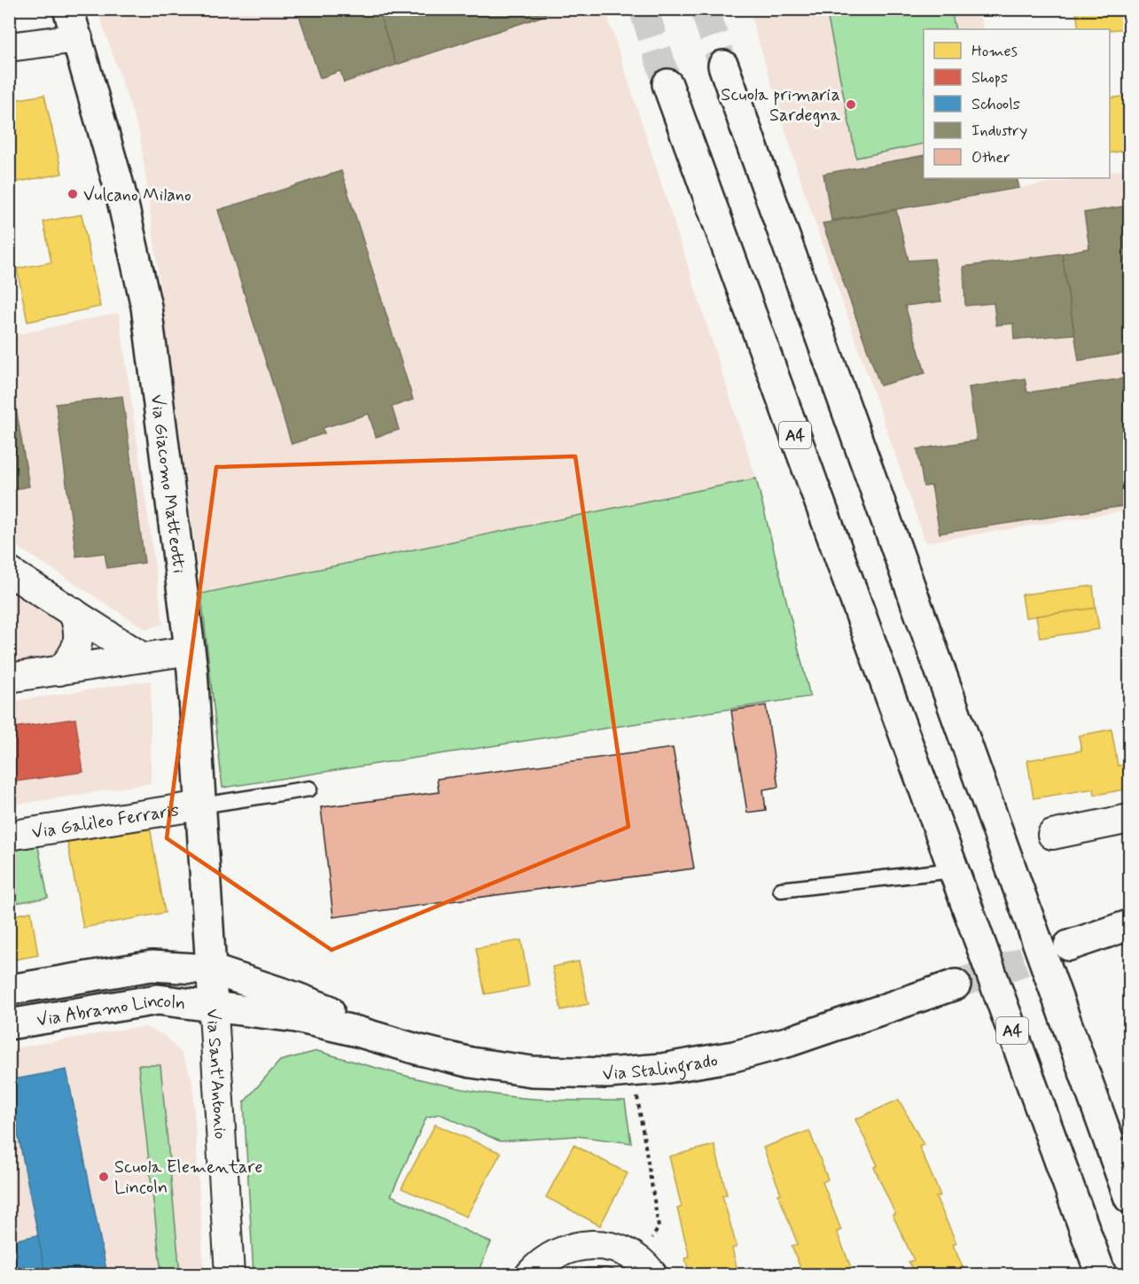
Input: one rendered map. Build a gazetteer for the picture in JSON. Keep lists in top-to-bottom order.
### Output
{
  "streets": {
    "main road": [
      "A4",
      "Via Giacomo Matteotti",
      "Via Abramo Lincoln",
      "Via Stalingrado"
    ],
    "street": ["Via Galileo Ferraris", "Via Sant'Antonio"]
  },
  "crossings": [
    ["Via Giacomo Matteotti", "Via Galileo Ferraris"],
    ["Via Giacomo Matteotti", "Via Abramo Lincoln"],
    ["Via Giacomo Matteotti", "Via Stalingrado"],
    ["Via Giacomo Matteotti", "Via Sant'Antonio"],
    ["Via Abramo Lincoln", "Via Stalingrado"],
    ["Via Abramo Lincoln", "Via Sant'Antonio"],
    ["Via Stalingrado", "Via Sant'Antonio"]
  ],
  "places": ["Scuola primaria Sardegna", "Vulcano Milano", "Scuola Elementare Lincoln"],
  "legend": [
    "Homes",
    "Shops",
    "Schools",
    "Industry",
    "Other"
  ]
}
